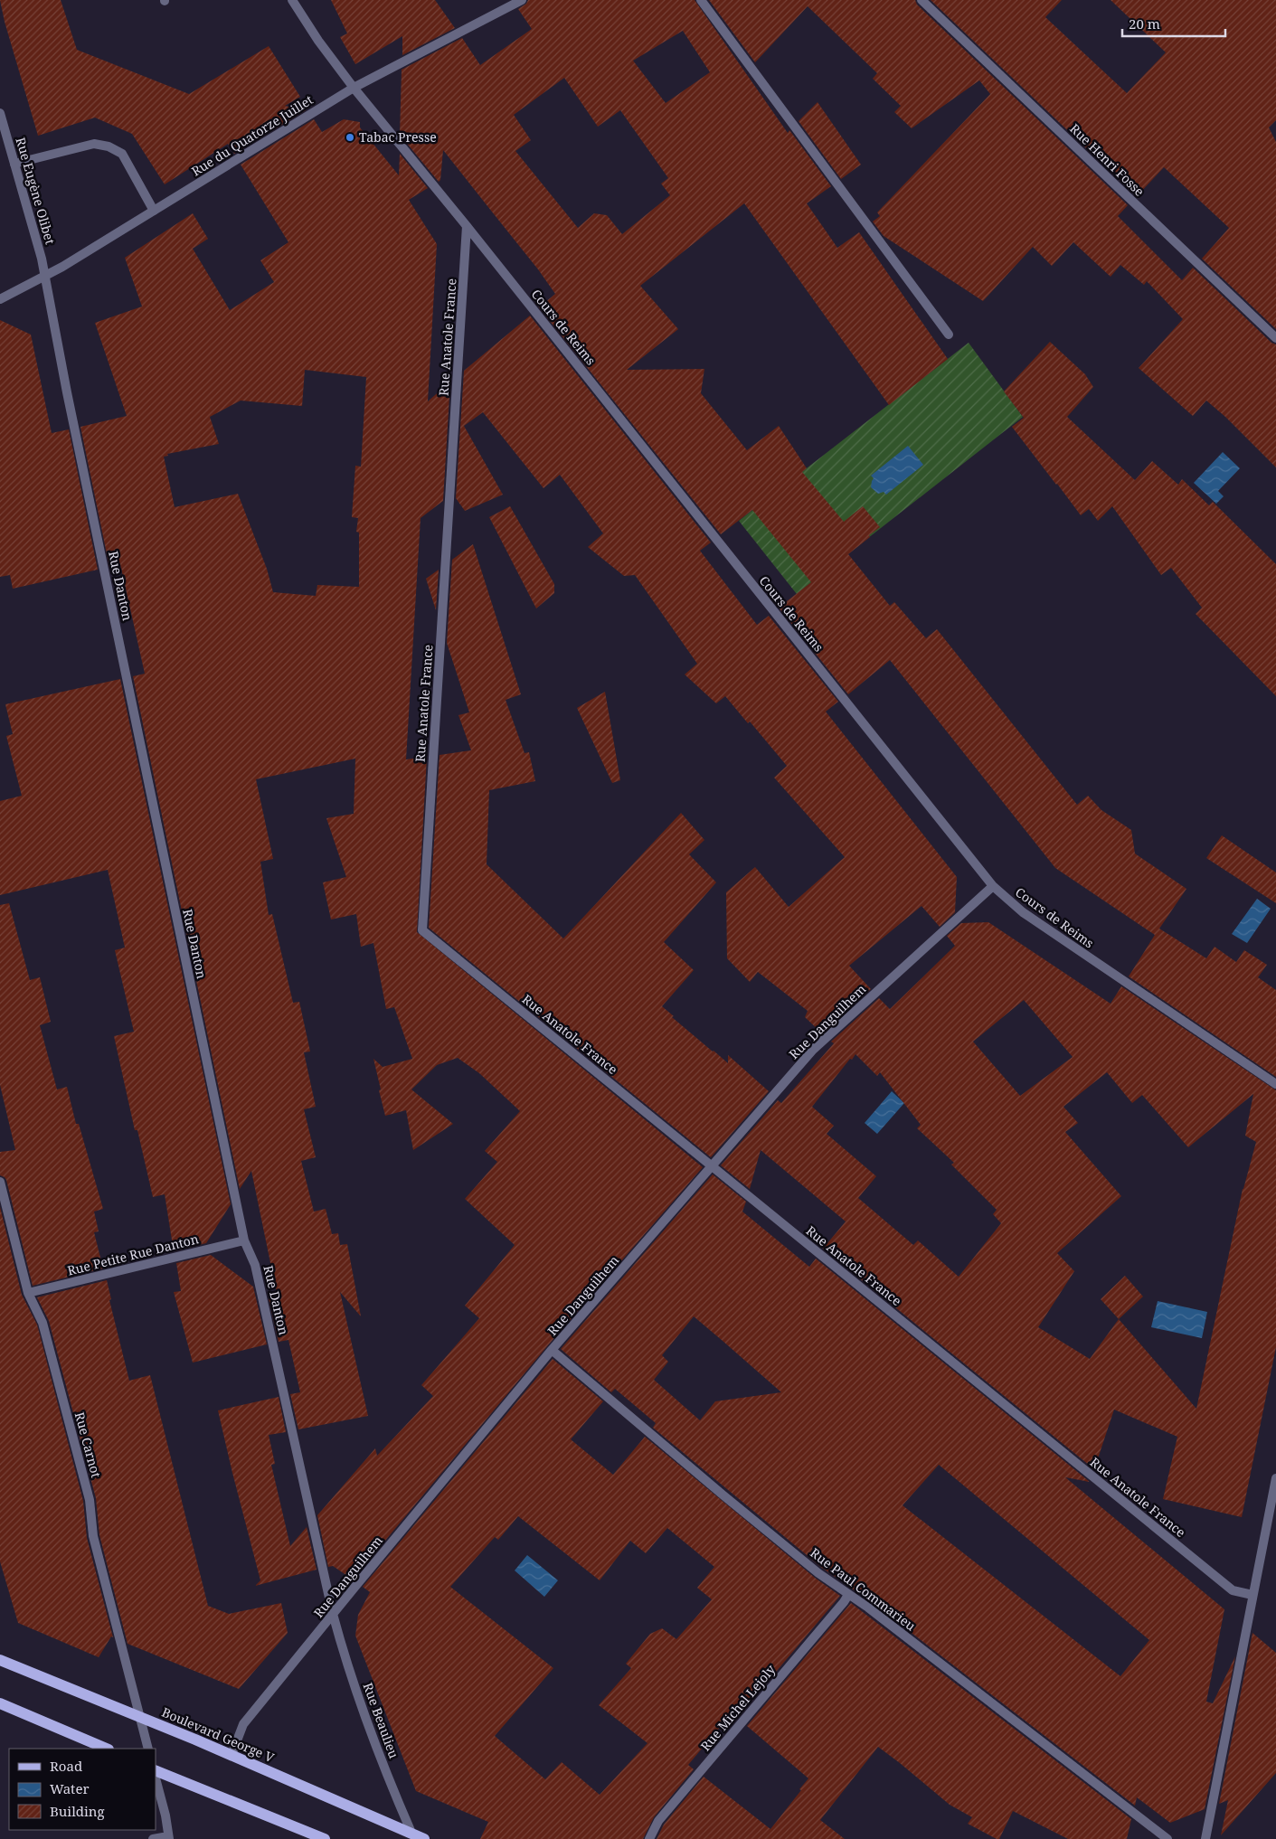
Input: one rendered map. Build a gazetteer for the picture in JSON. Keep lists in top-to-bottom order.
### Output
{
  "streets": {
    "main road": ["Boulevard George V"],
    "street": [
      "Rue du Quatorze Juillet",
      "Rue Henri Fosse",
      "Rue Eugène Olibet",
      "Cours de Reims",
      "Rue Anatole France",
      "Rue Danton",
      "Rue Danguilhem",
      "Rue Petite Rue Danton",
      "Rue Carnot",
      "Rue Paul Commarieu",
      "Rue Michel Lejoly",
      "Rue Beaulieu"
    ]
  },
  "crossings": [
    ["Rue du Quatorze Juillet", "Rue Eugène Olibet"],
    ["Rue du Quatorze Juillet", "Cours de Reims"],
    ["Rue du Quatorze Juillet", "Rue Danton"],
    ["Rue Eugène Olibet", "Rue Danton"],
    ["Cours de Reims", "Rue Anatole France"],
    ["Cours de Reims", "Rue Danguilhem"],
    ["Rue Anatole France", "Rue Danguilhem"],
    ["Rue Danton", "Rue Danguilhem"],
    ["Rue Danton", "Rue Petite Rue Danton"],
    ["Rue Danton", "Rue Beaulieu"],
    ["Rue Danguilhem", "Rue Paul Commarieu"],
    ["Rue Danguilhem", "Rue Beaulieu"],
    ["Rue Danguilhem", "Boulevard George V"],
    ["Rue Petite Rue Danton", "Rue Carnot"],
    ["Rue Carnot", "Boulevard George V"],
    ["Rue Paul Commarieu", "Rue Michel Lejoly"],
    ["Rue Beaulieu", "Boulevard George V"]
  ],
  "places": ["Tabac Presse"],
  "legend": ["Road", "Water", "Building"],
  "scale_bar": "20 m"
}
